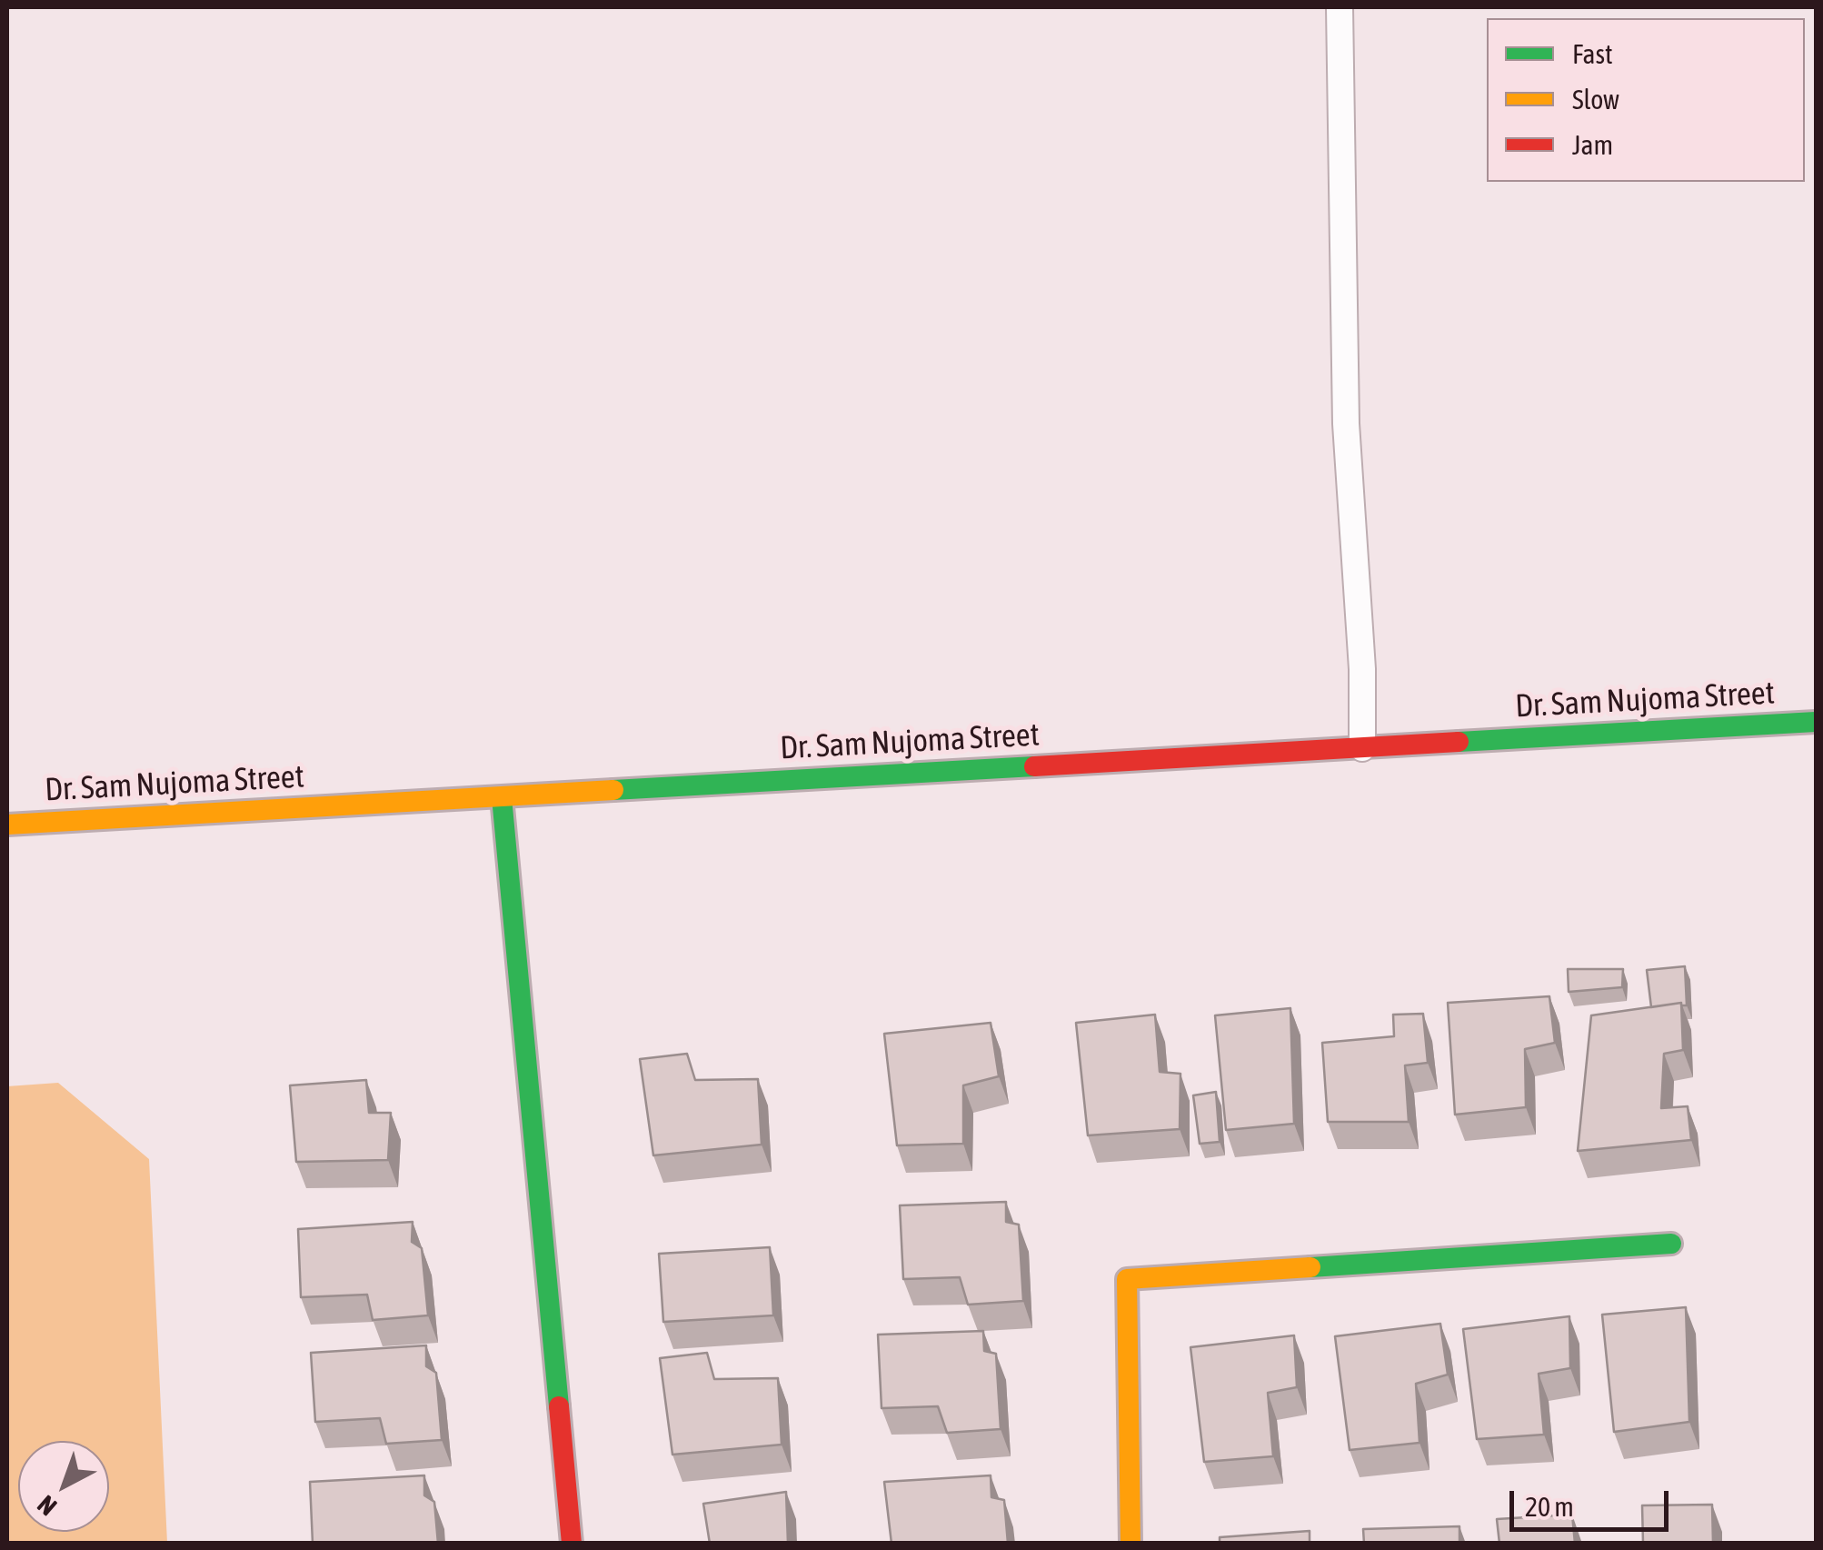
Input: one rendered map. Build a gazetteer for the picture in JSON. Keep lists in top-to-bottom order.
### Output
{
  "streets": {
    "street": ["Dr. Sam Nujoma Street"]
  },
  "legend": ["Fast", "Slow", "Jam"],
  "scale_bar": "20 m",
  "north": "bottom left"
}
